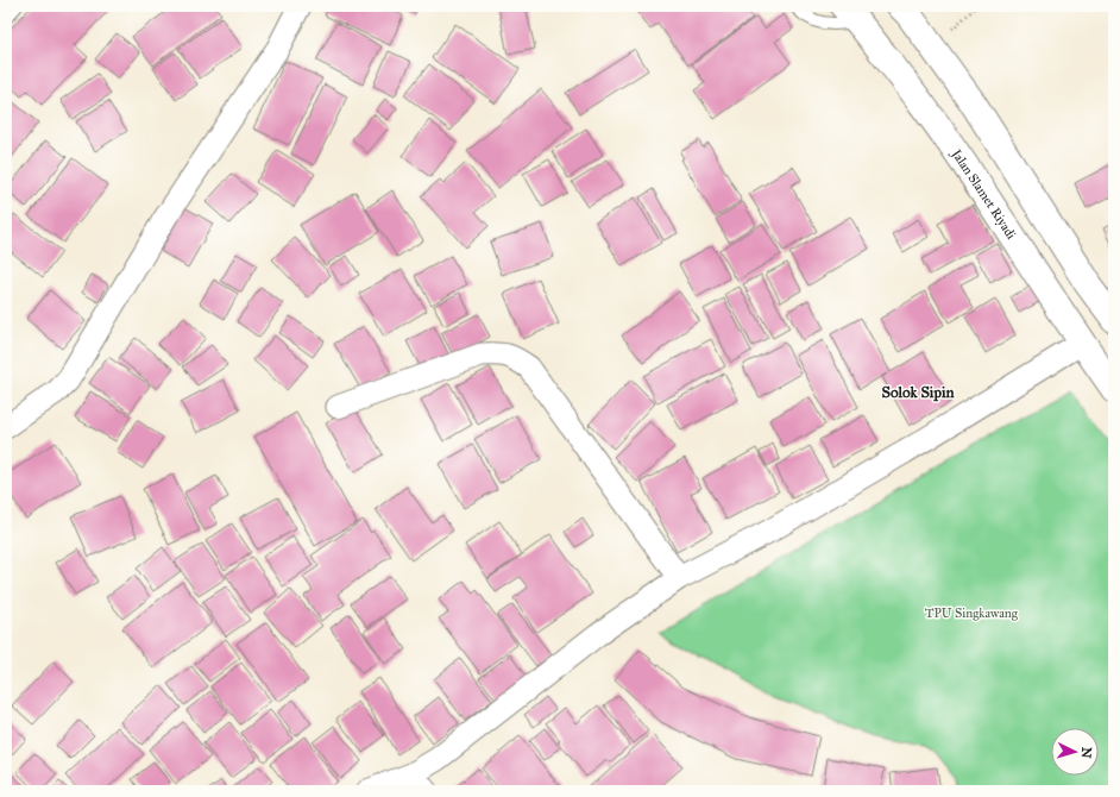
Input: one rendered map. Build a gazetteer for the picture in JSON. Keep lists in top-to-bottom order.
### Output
{
  "streets": {
    "main road": ["Jalan Slamet Riyadi"]
  },
  "districts": ["Solok Sipin"],
  "parks": ["TPU Singkawang"],
  "north": "right"
}
